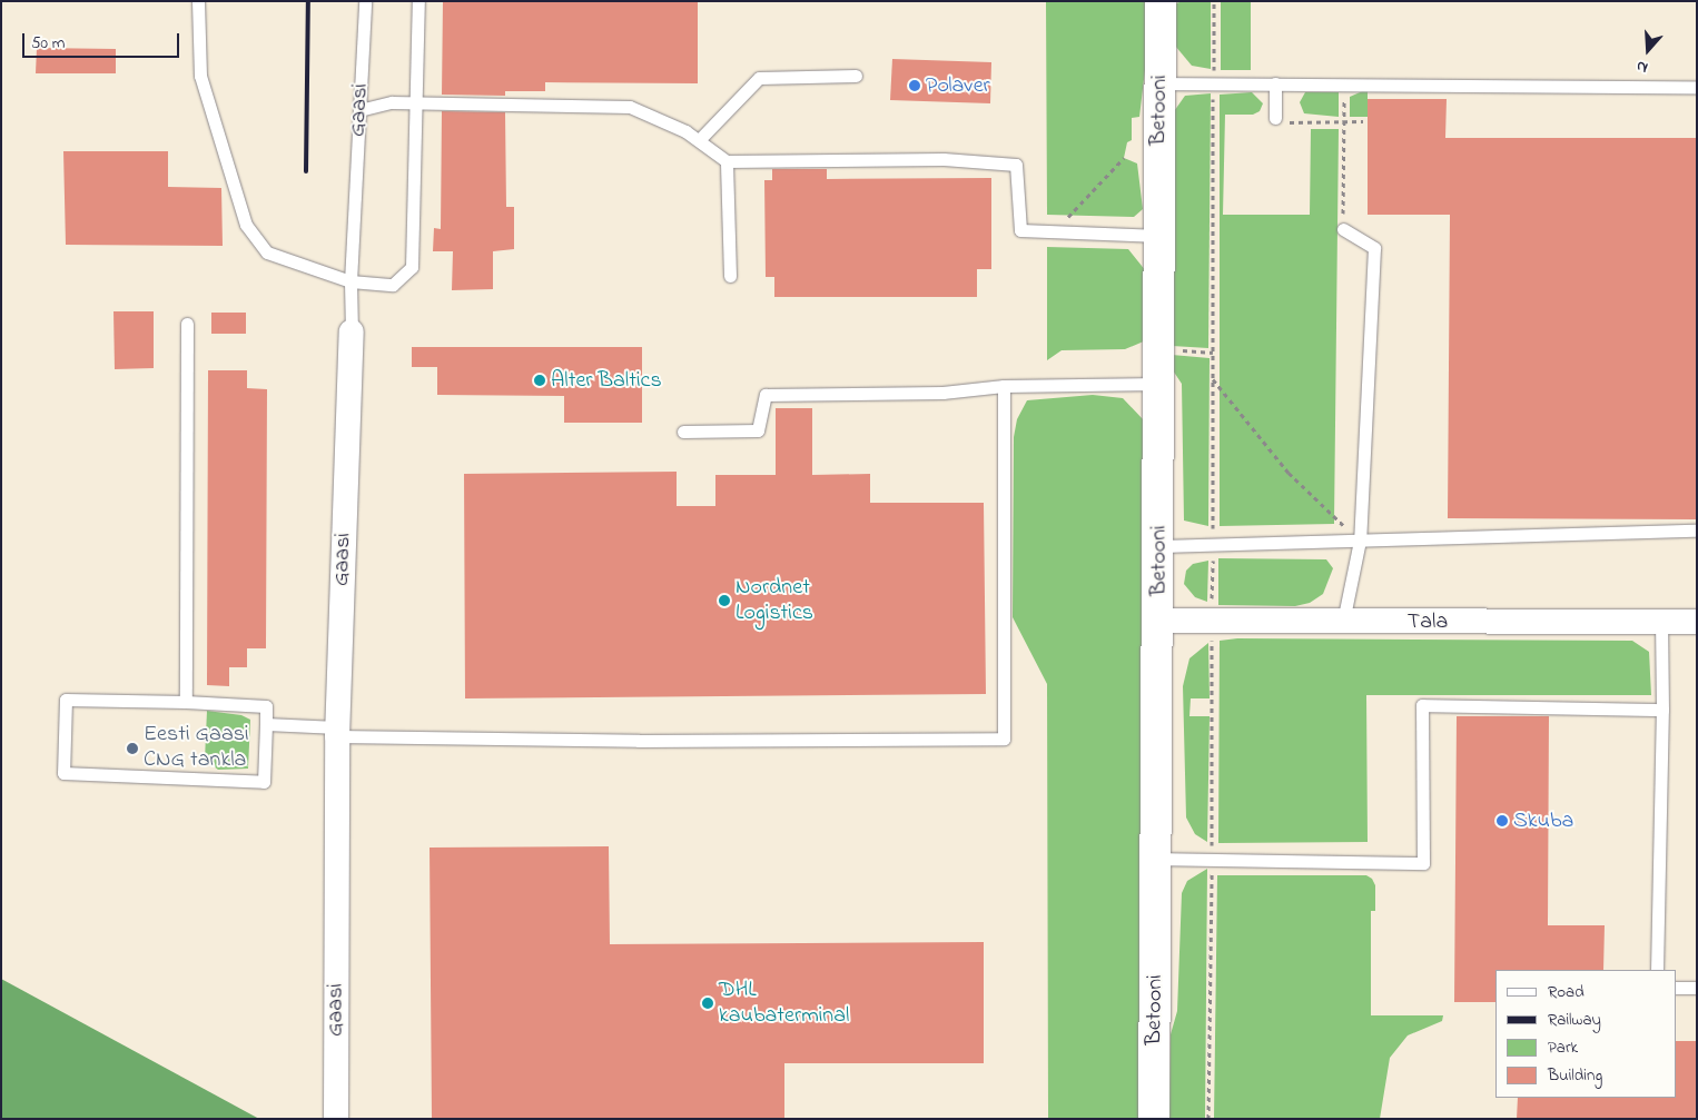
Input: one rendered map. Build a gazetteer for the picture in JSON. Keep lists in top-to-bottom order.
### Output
{
  "streets": {
    "street": ["Gaasi", "Betooni", "Tala"]
  },
  "crossings": [
    ["Betooni", "Tala"]
  ],
  "places": [
    "Polaver",
    "Alter Baltics",
    "Nordnet Logistics",
    "Eesti Gaasi CNG tankla",
    "Skuba",
    "DHL kaubaterminal"
  ],
  "legend": [
    "Road",
    "Railway",
    "Park",
    "Building"
  ],
  "scale_bar": "50 m",
  "north": "bottom"
}
